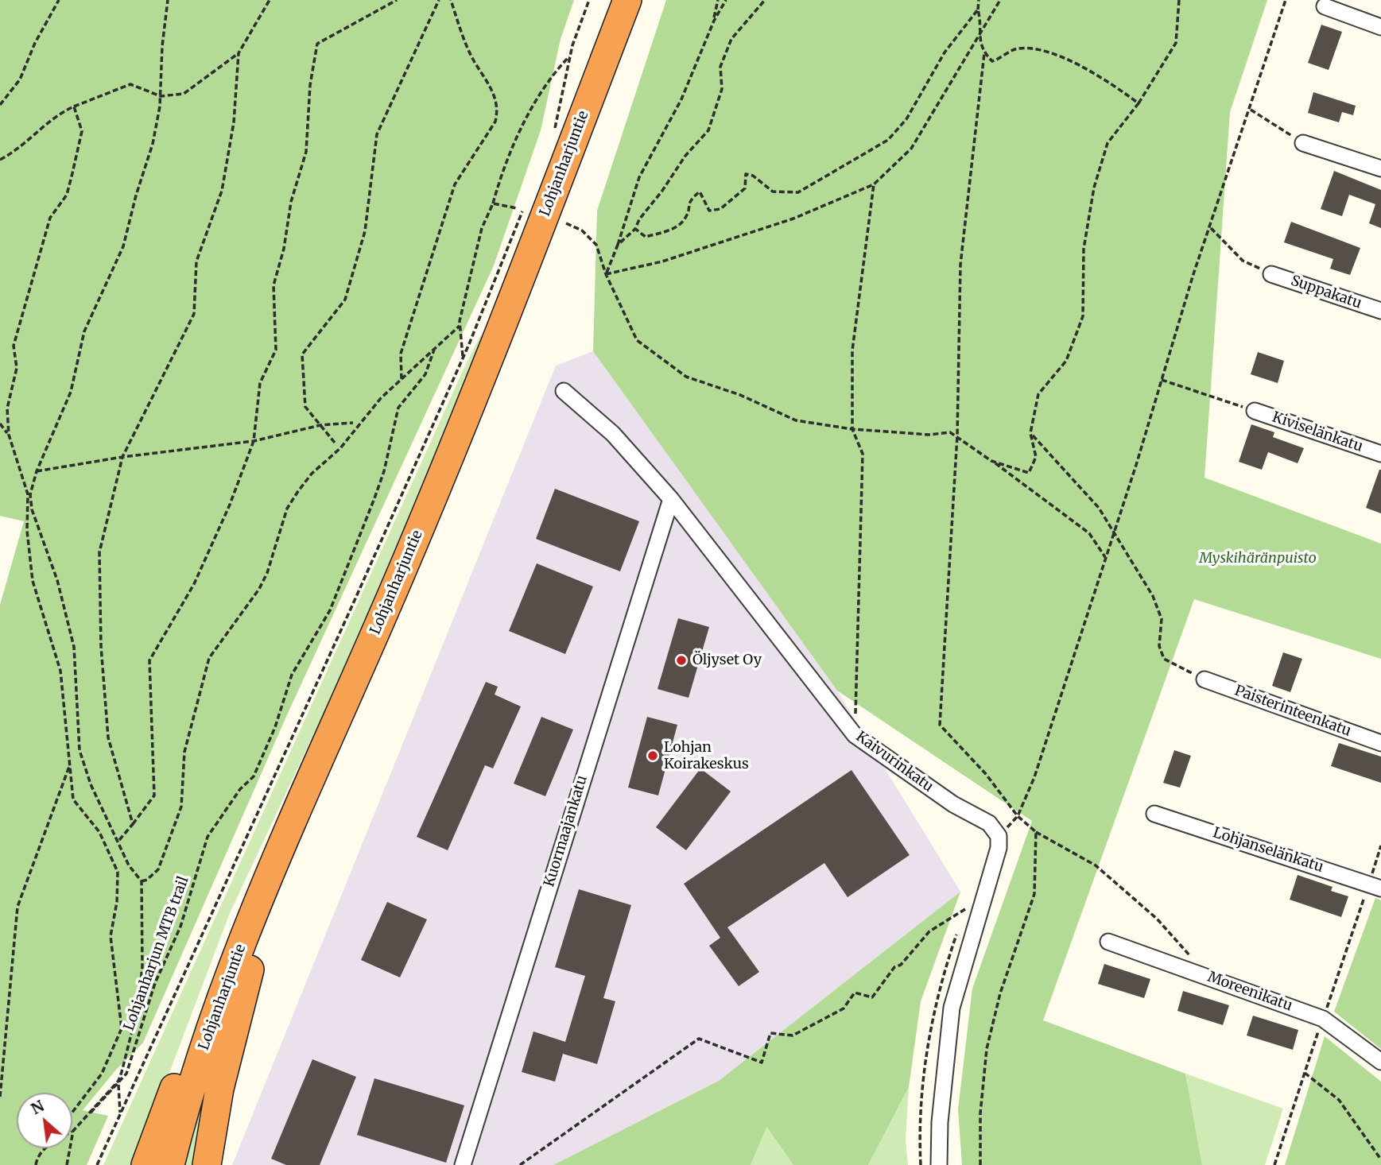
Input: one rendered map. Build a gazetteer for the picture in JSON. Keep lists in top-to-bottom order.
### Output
{
  "streets": {
    "highway": ["Lohjanharjuntie"],
    "street": [
      "Suppakatu",
      "Kiviselänkatu",
      "Paisterinteenkatu",
      "Kaivurinkatu",
      "Kuormaajankatu",
      "Lohjanselänkatu",
      "Moreenikatu"
    ],
    "path": ["Lohjanharjun MTB trail"]
  },
  "crossings": [
    ["Kaivurinkatu", "Kuormaajankatu"]
  ],
  "parks": ["Myskihäränpuisto"],
  "places": ["Öljyset Oy", "Lohjan Koirakeskus"],
  "north": "top left"
}
